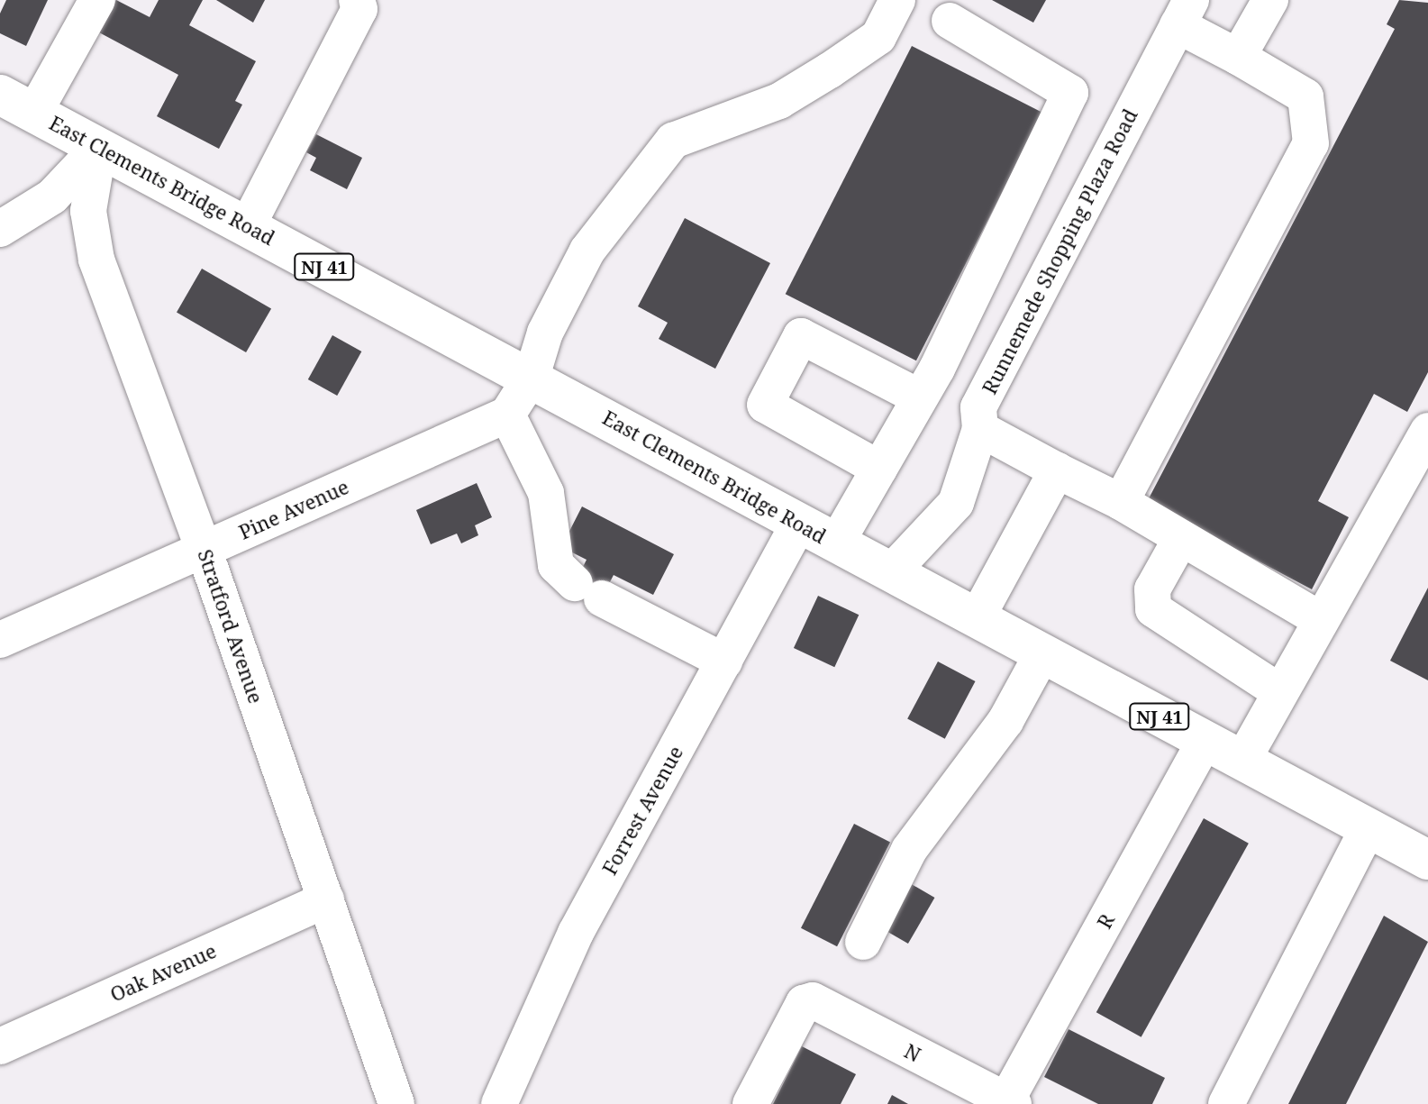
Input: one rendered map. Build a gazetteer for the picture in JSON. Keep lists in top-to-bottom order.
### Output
{
  "streets": {
    "main road": ["East Clements Bridge Road", "NJ 41"],
    "street": [
      "Runnemede Shopping Plaza Road",
      "Pine Avenue",
      "Stratford Avenue",
      "Forrest Avenue",
      "R",
      "Oak Avenue",
      "N"
    ]
  },
  "crossings": [
    ["East Clements Bridge Road", "Runnemede Shopping Plaza Road"],
    ["East Clements Bridge Road", "Stratford Avenue"],
    ["East Clements Bridge Road", "Forrest Avenue"],
    ["East Clements Bridge Road", "R"],
    ["Pine Avenue", "Stratford Avenue"],
    ["Stratford Avenue", "Oak Avenue"],
    ["R", "N"]
  ]
}
